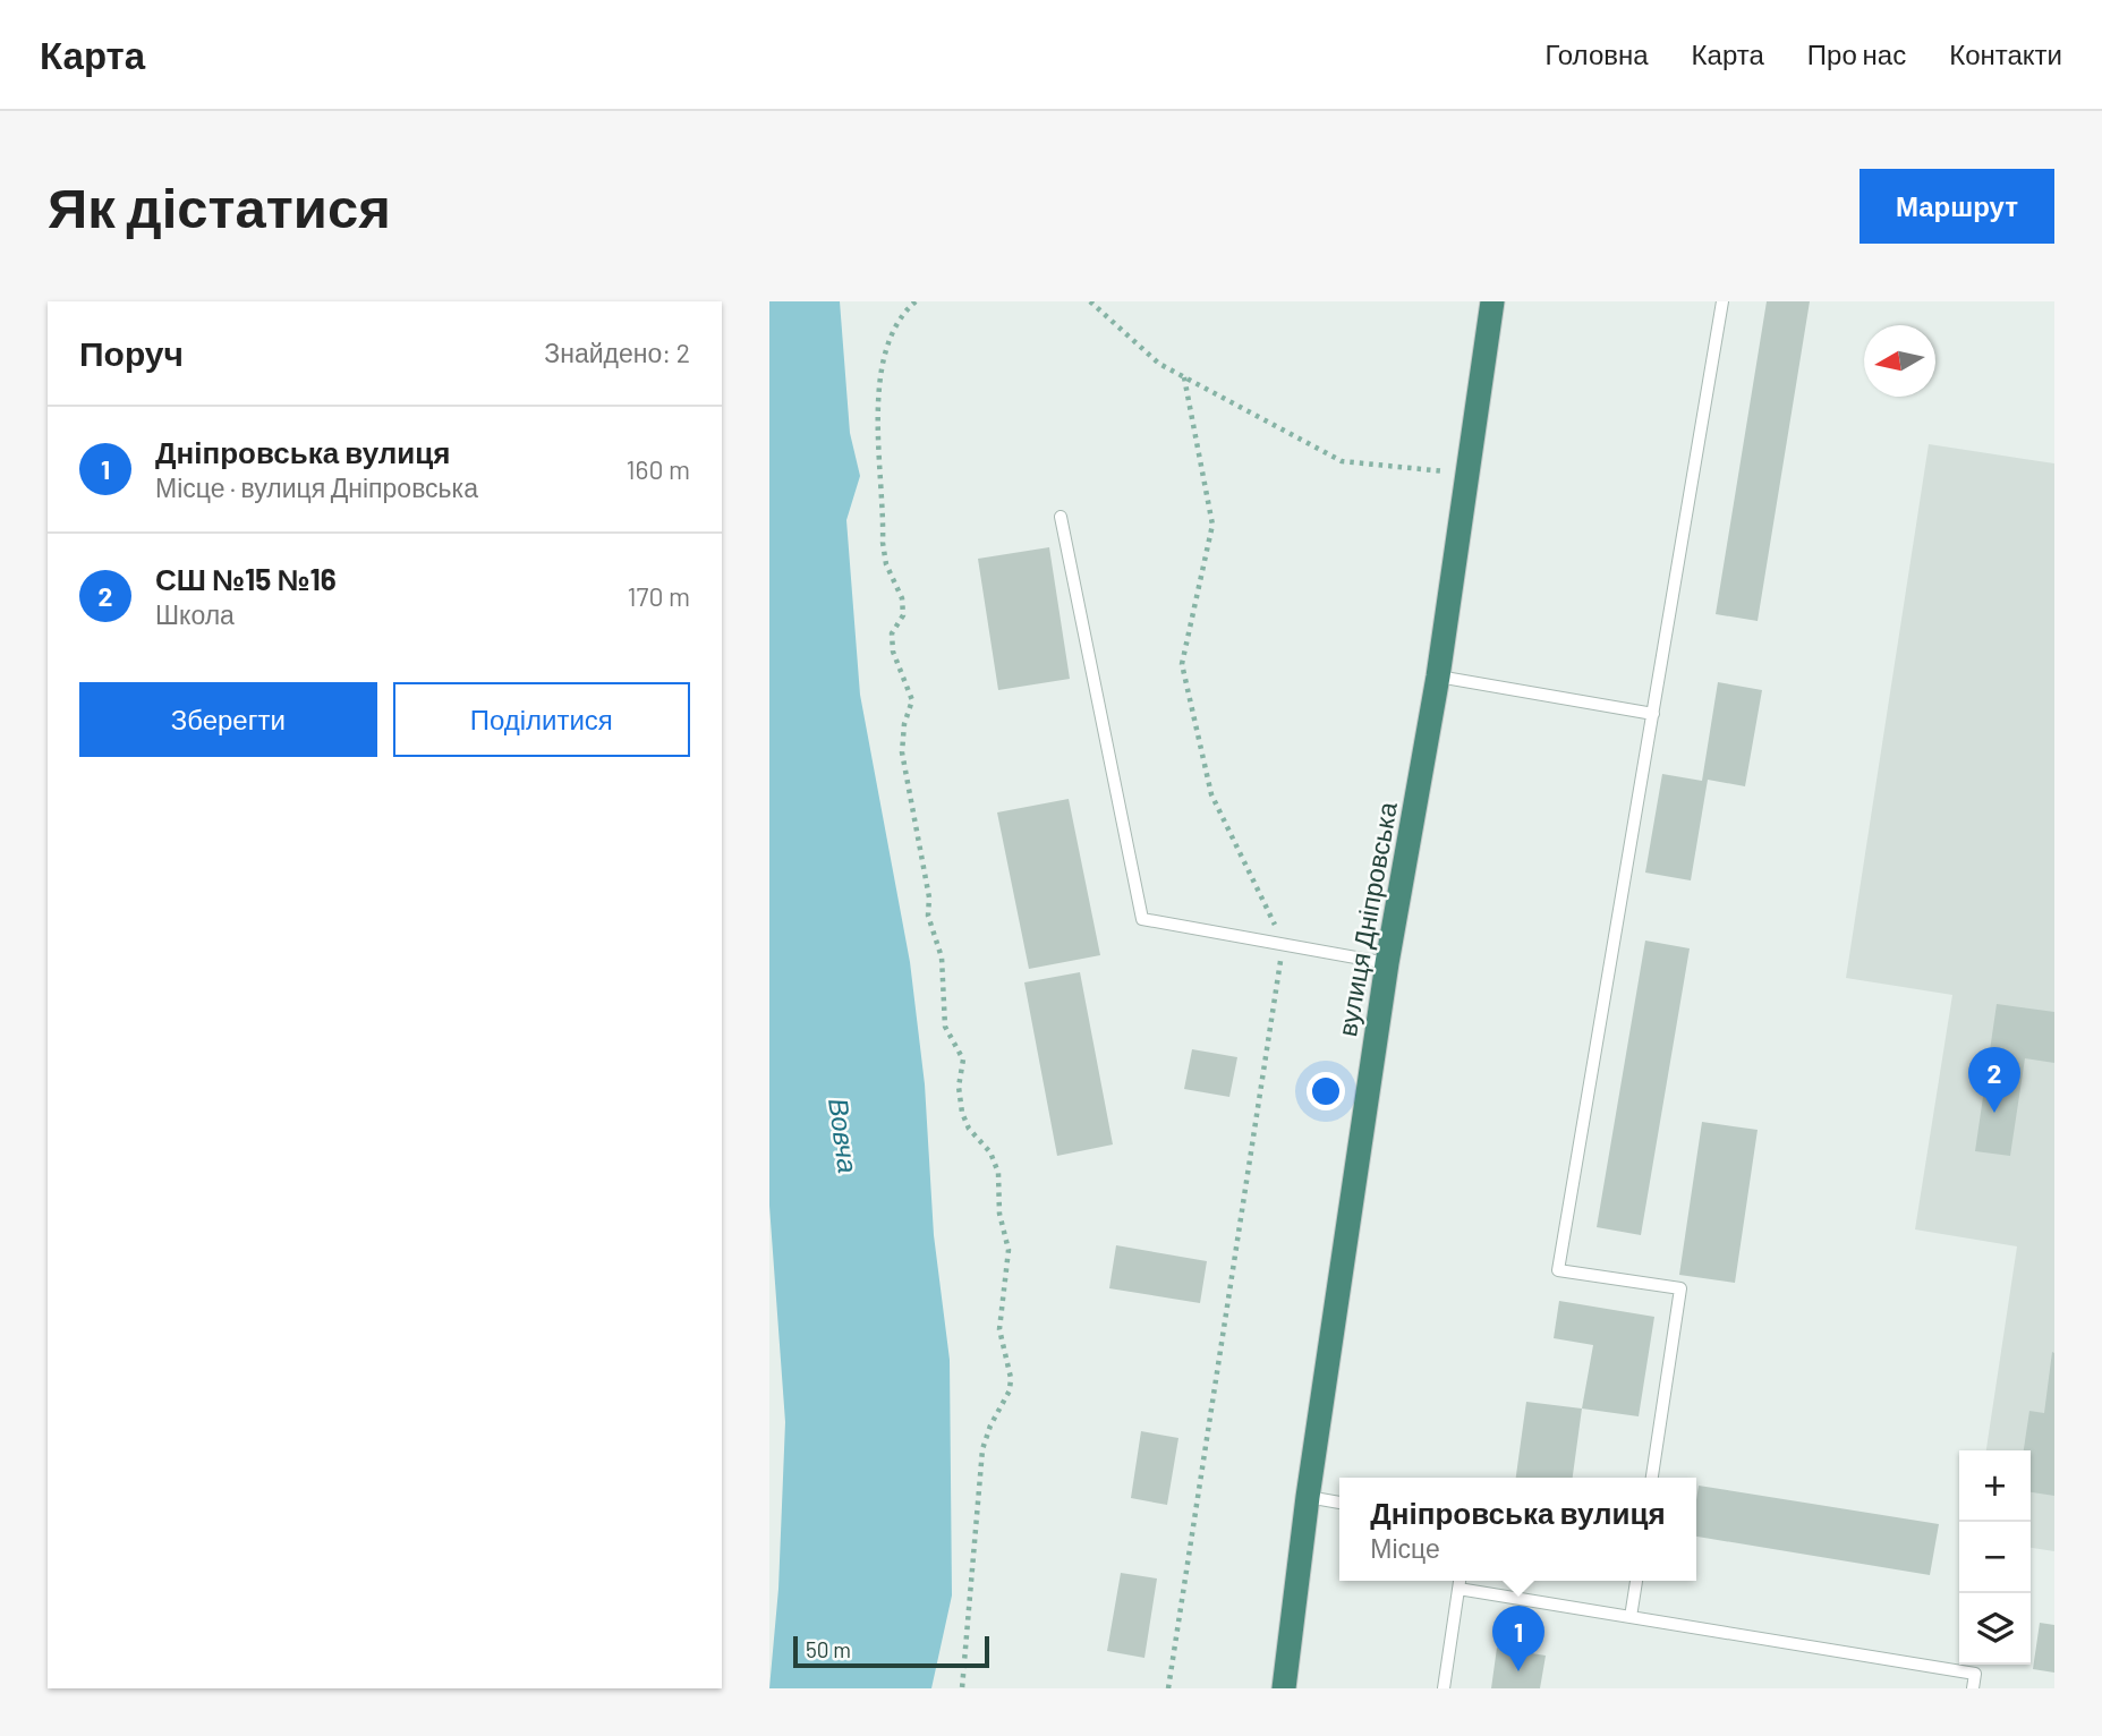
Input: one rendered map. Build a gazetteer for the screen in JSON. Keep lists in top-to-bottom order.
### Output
{
  "streets": {
    "highway": ["вулиця Дніпровська"]
  },
  "water": ["Вовча"],
  "scale_bar": "50 m",
  "north": "left",
  "page": {
    "header": "Карта",
    "nav": [
      "Головна",
      "Карта",
      "Про нас",
      "Контакти"
    ],
    "buttons": [
      "Маршрут",
      ["Зберегти", "Поділитися"]
    ],
    "title": "Як дістатися",
    "heading": ["Поруч", "Знайдено: 2"],
    "list": [
      {
        "mark": "1",
        "name": "Дніпровська вулиця",
        "note": "Місце · вулиця Дніпровська",
        "value": "160 m"
      },
      {
        "mark": "2",
        "name": "СШ №15 №16",
        "note": "Школа",
        "value": "170 m"
      }
    ],
    "pins": ["2", "1"],
    "map_buttons": ["+", "−"],
    "popup": ["Дніпровська вулиця", "Місце"],
    "scale": "50 m"
  }
}
